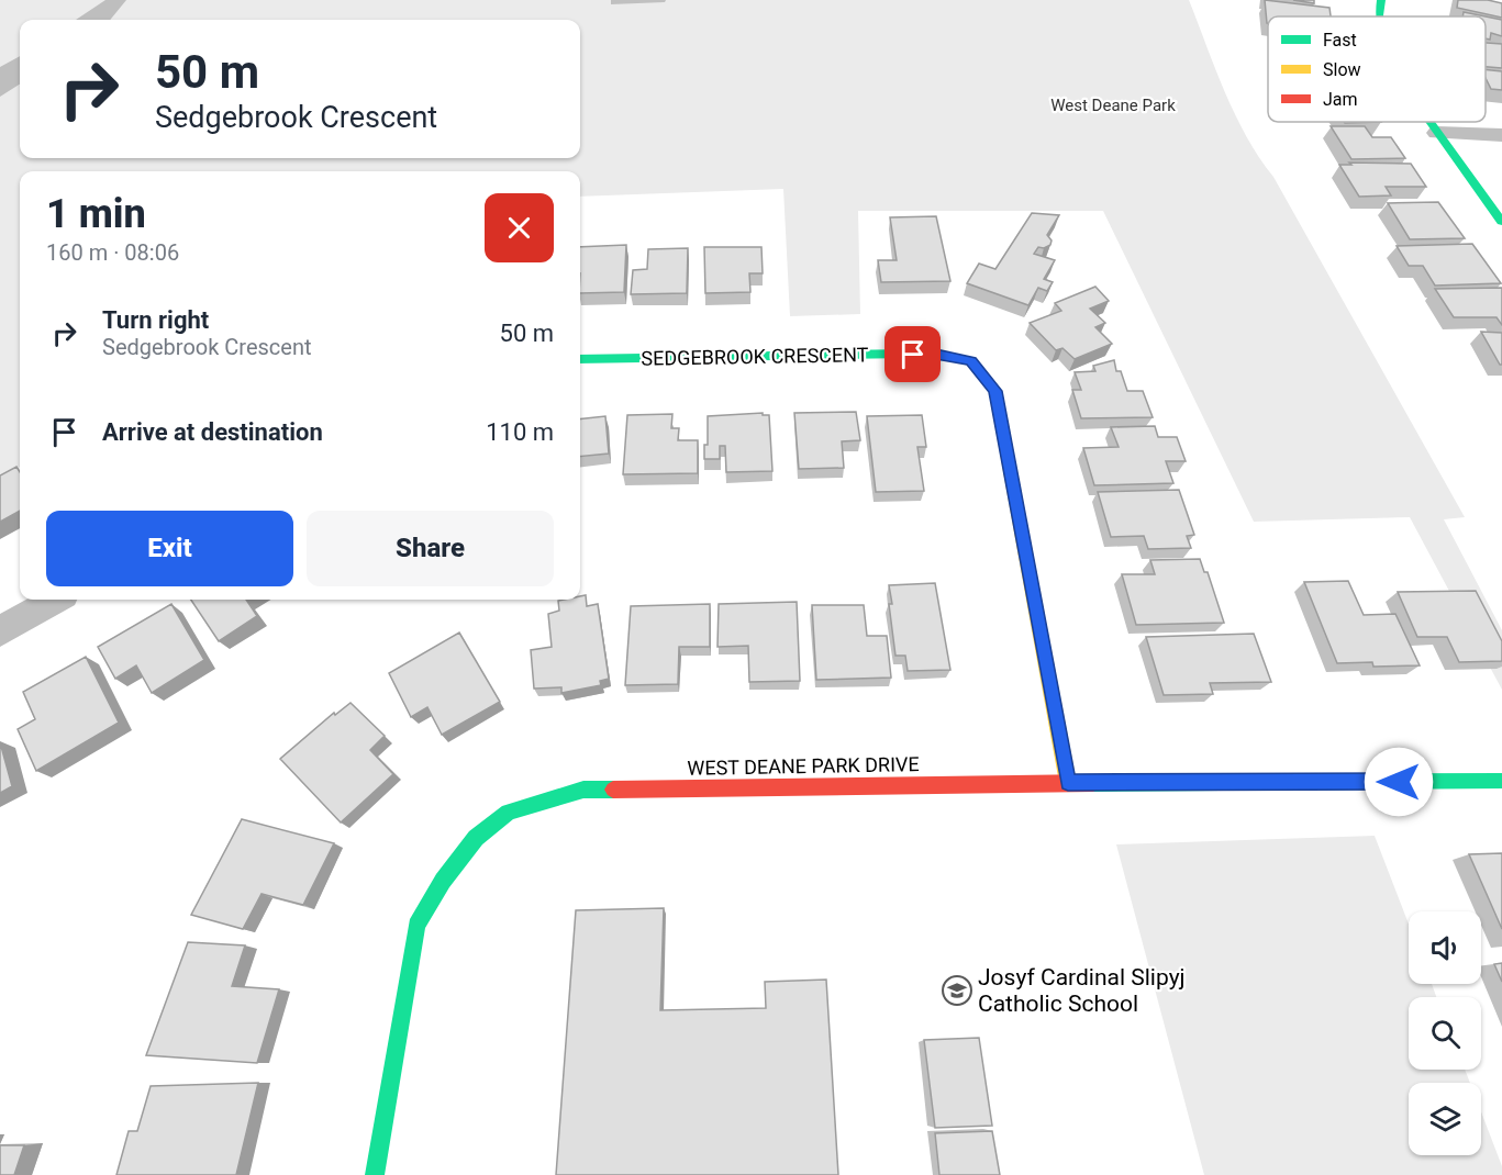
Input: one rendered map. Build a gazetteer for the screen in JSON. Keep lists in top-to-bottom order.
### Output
{
  "streets": {
    "street": ["SEDGEBROOK CRESCENT", "WEST DEANE PARK DRIVE"]
  },
  "crossings": [
    ["SEDGEBROOK CRESCENT", "WEST DEANE PARK DRIVE"]
  ],
  "parks": ["West Deane Park"],
  "places": {
    "school or university": ["Josyf Cardinal Slipyj Catholic School"]
  },
  "legend": ["Fast", "Slow", "Jam"],
  "page": {
    "turn": ["50 m", "Sedgebrook Crescent"],
    "heading": ["1 min", "160 m · 08:06"],
    "list": [
      {
        "name": "Turn right",
        "note": "Sedgebrook Crescent",
        "value": "50 m"
      },
      {
        "name": "Arrive at destination",
        "value": "110 m"
      }
    ],
    "buttons": ["Exit", "Share"]
  }
}
